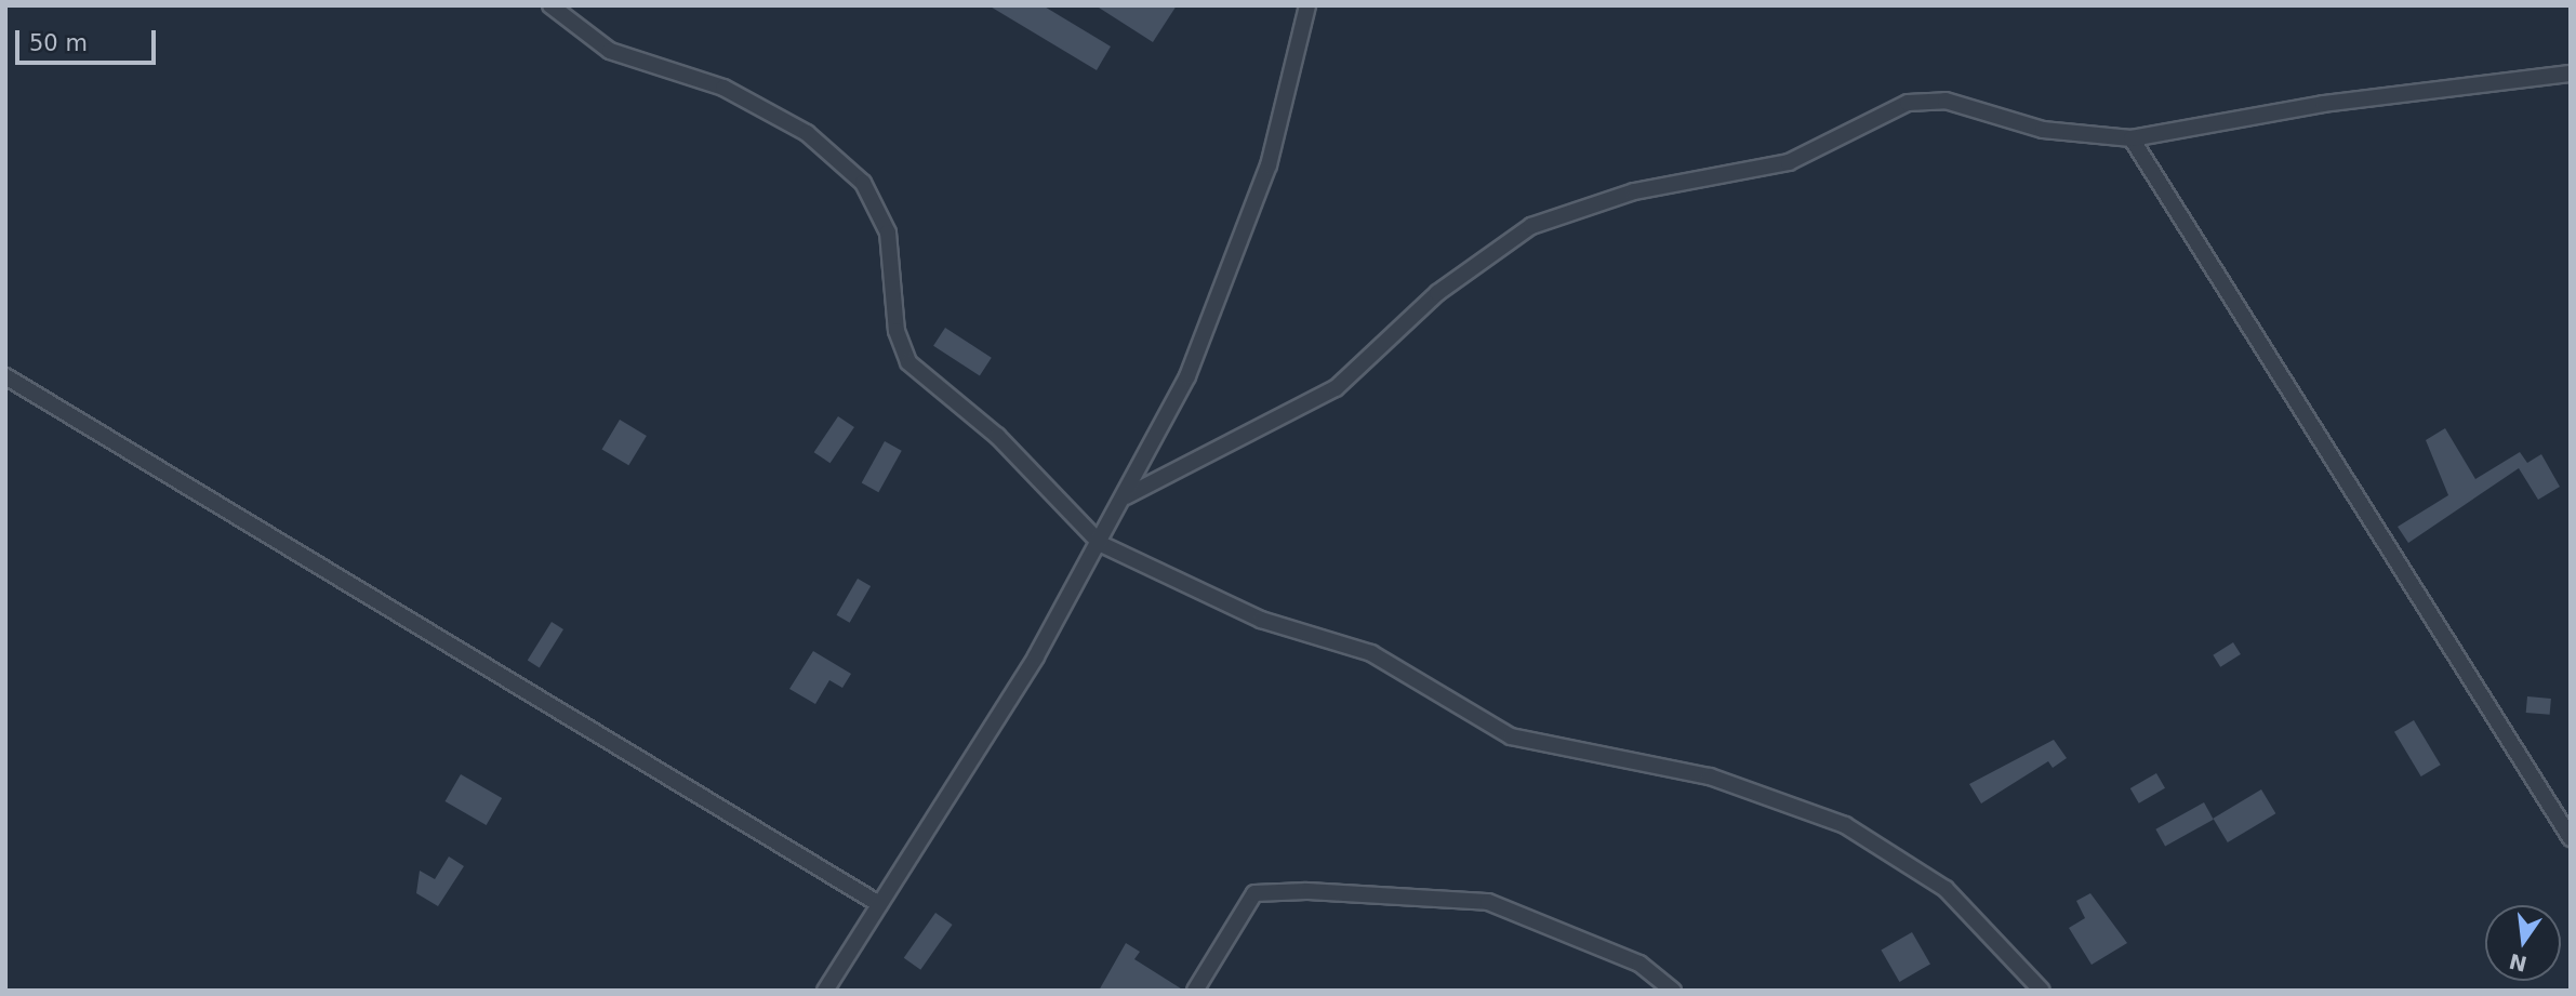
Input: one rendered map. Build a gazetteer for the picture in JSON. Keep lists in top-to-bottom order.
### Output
{
  "scale_bar": "50 m",
  "north": "bottom"
}
